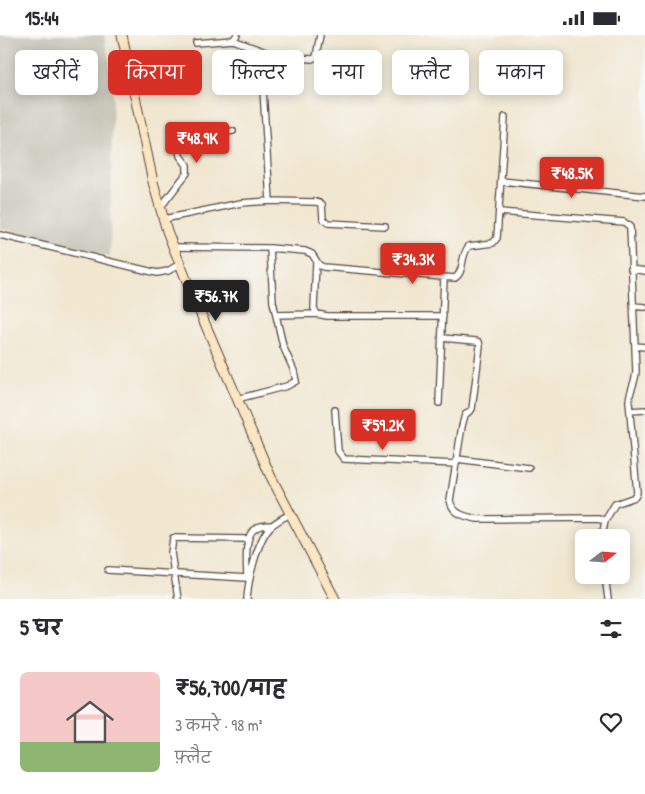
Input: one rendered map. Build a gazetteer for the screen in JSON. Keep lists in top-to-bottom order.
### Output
{
  "north": "right",
  "page": {
    "status": "15:44",
    "chip": [
      "खरीदें",
      "किराया",
      "फ़िल्टर",
      "नया",
      "फ़्लैट",
      "मकान"
    ],
    "price": [
      "₹48.9K",
      "₹48.5K",
      "₹34.3K",
      "₹56.7K",
      "₹59.2K"
    ],
    "heading": "5 घर",
    "list": [
      {
        "name": "₹56,700/माह",
        "note": "3 कमरे · 98 m² · फ़्लैट"
      }
    ]
  }
}
